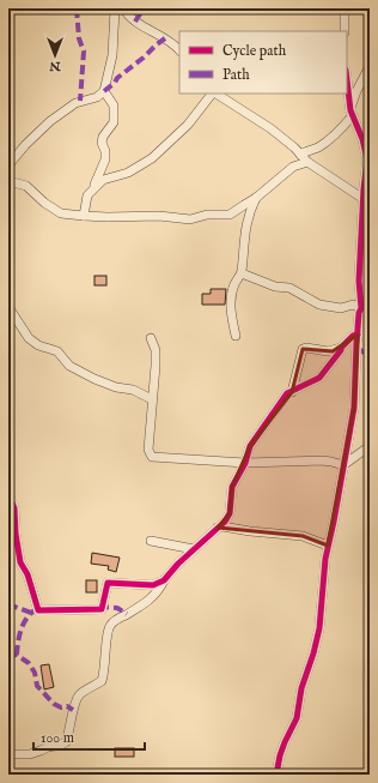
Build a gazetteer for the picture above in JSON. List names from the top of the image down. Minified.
{"legend":["Cycle path","Path"],"scale_bar":"100 m","north":"bottom"}
